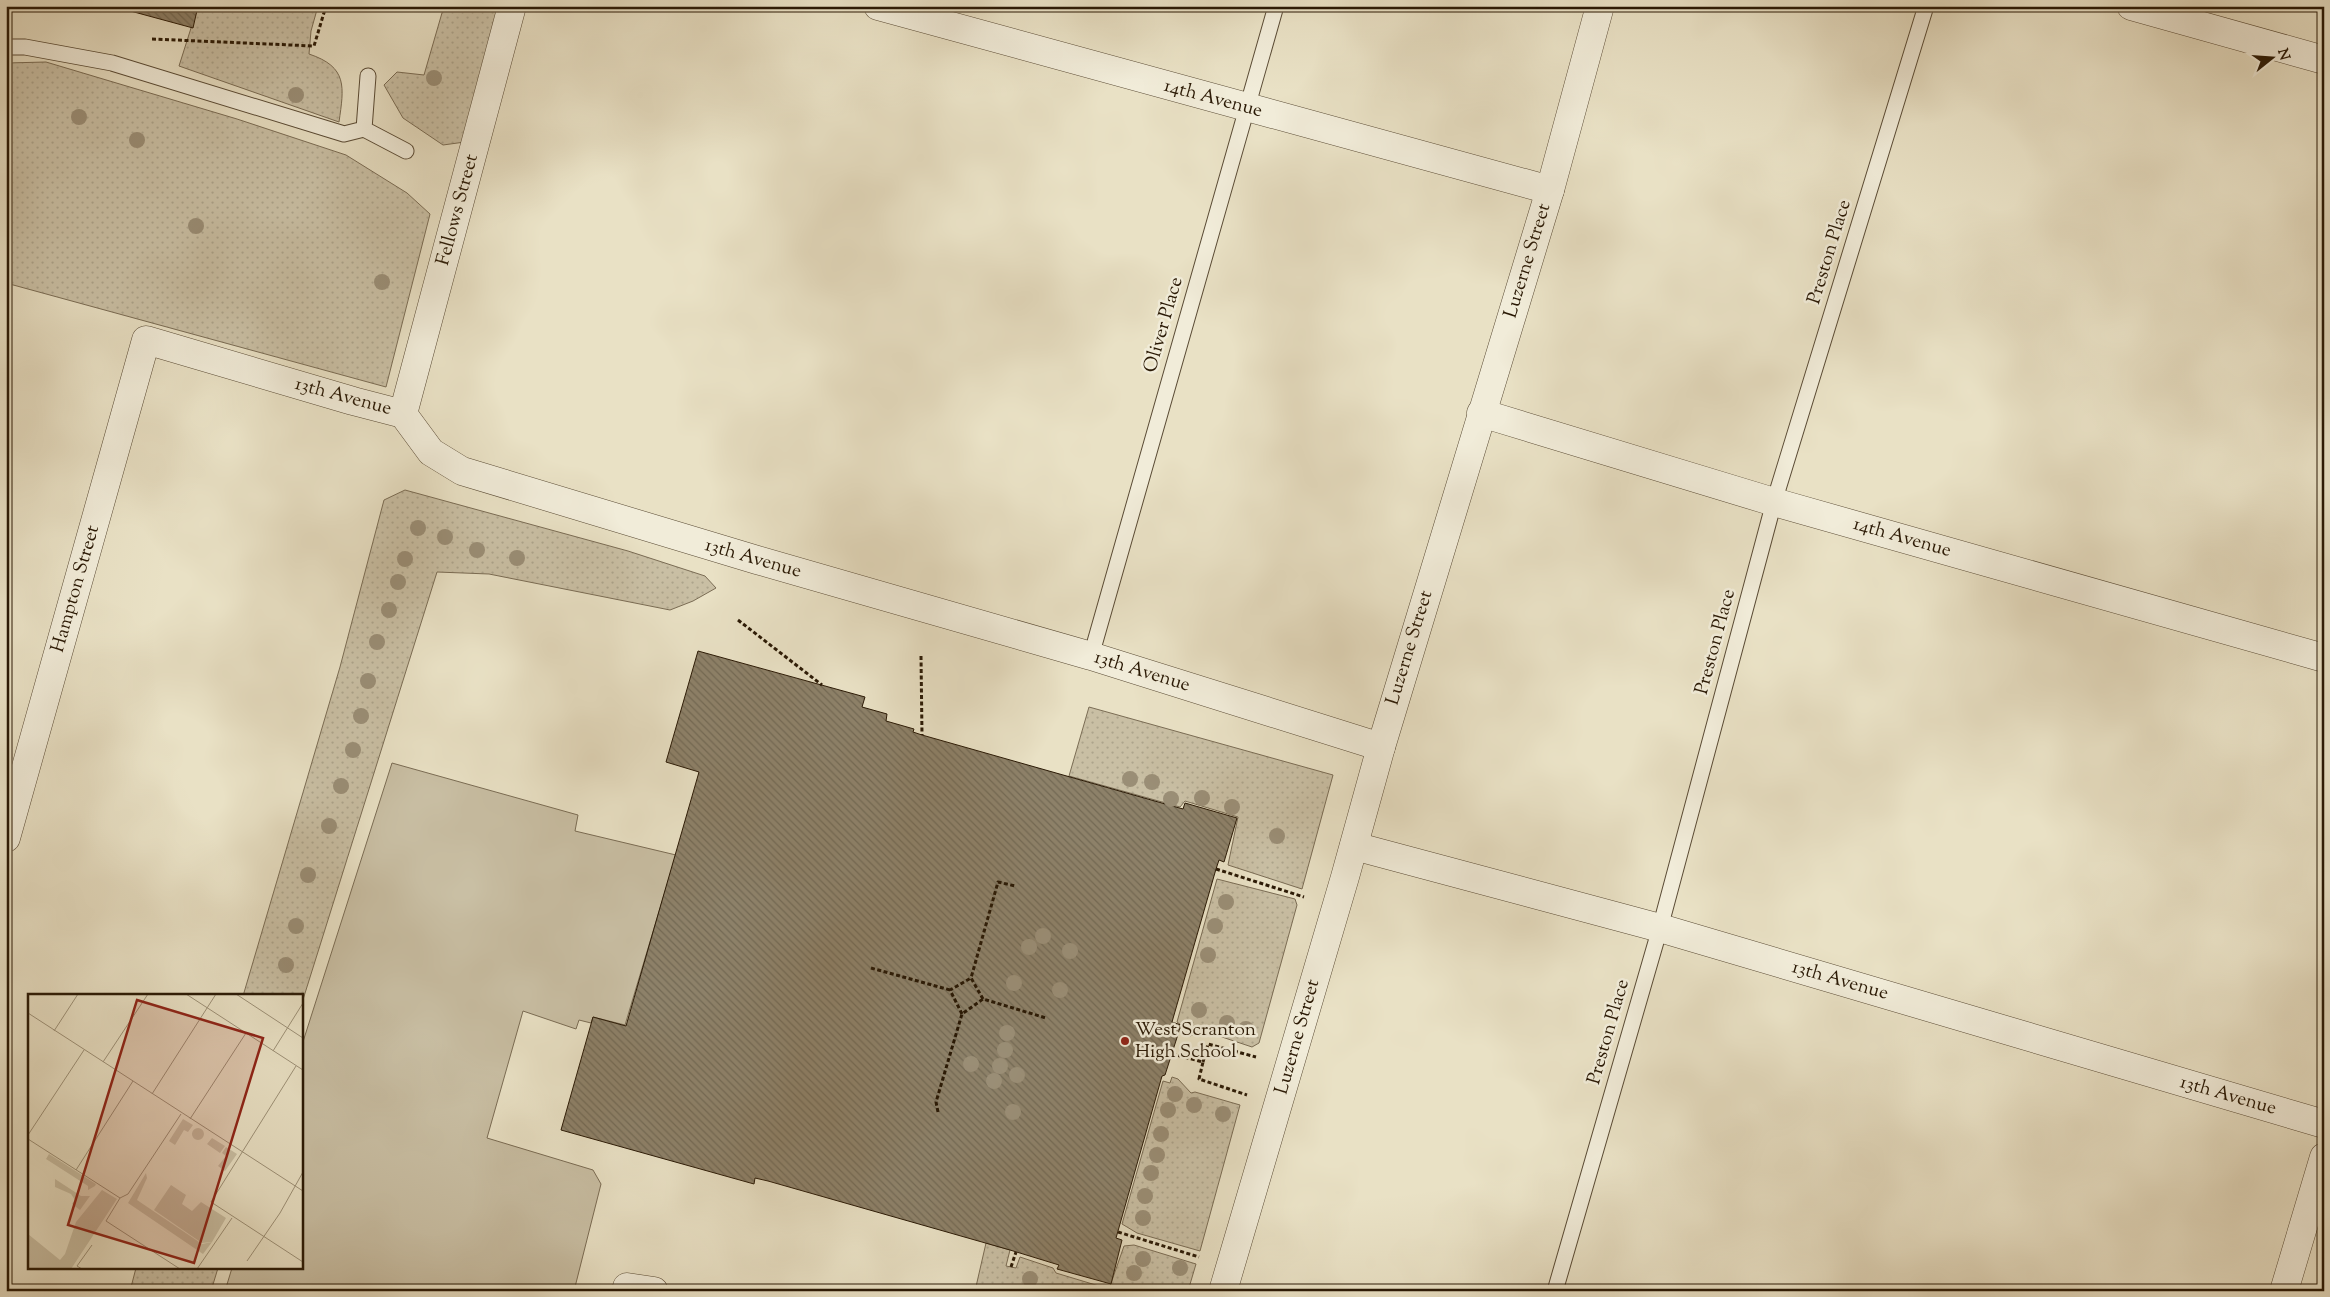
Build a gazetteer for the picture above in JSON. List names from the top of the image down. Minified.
{"streets":{"street":["14th Avenue","Fellows Street","Luzerne Street","13th Avenue","Hampton Street"],"lane":["Preston Place","Oliver Place"]},"crossings":[["14th Avenue","Preston Place"],["14th Avenue","Luzerne Street"],["14th Avenue","Oliver Place"],["Fellows Street","13th Avenue"],["Preston Place","13th Avenue"],["Luzerne Street","13th Avenue"],["Oliver Place","13th Avenue"],["13th Avenue","Hampton Street"]],"places":["West Scranton High School"],"north":"right"}
